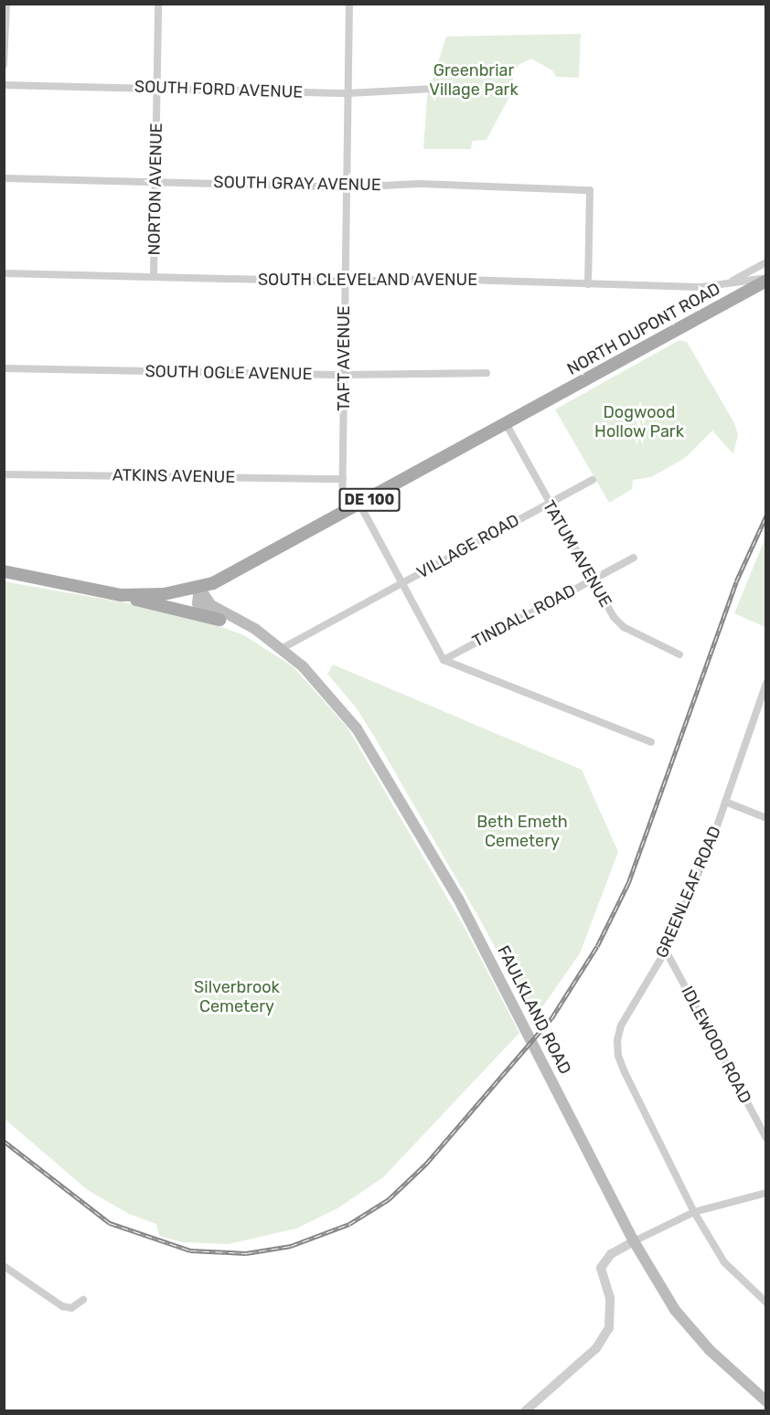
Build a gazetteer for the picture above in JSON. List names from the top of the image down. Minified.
{"streets":{"main road":["NORTH DUPONT ROAD","DE 100","FAULKLAND ROAD"],"street":["SOUTH FORD AVENUE","SOUTH GRAY AVENUE","NORTON AVENUE","SOUTH CLEVELAND AVENUE","TAFT AVENUE","SOUTH OGLE AVENUE","ATKINS AVENUE","VILLAGE ROAD","TATUM AVENUE","TINDALL ROAD","GREENLEAF ROAD","IDLEWOOD ROAD"]},"crossings":[["SOUTH FORD AVENUE","NORTON AVENUE"],["SOUTH FORD AVENUE","TAFT AVENUE"],["SOUTH GRAY AVENUE","NORTON AVENUE"],["SOUTH GRAY AVENUE","SOUTH CLEVELAND AVENUE"],["SOUTH GRAY AVENUE","TAFT AVENUE"],["NORTON AVENUE","SOUTH CLEVELAND AVENUE"],["SOUTH CLEVELAND AVENUE","NORTH DUPONT ROAD"],["SOUTH CLEVELAND AVENUE","TAFT AVENUE"],["NORTH DUPONT ROAD","DE 100"],["NORTH DUPONT ROAD","TATUM AVENUE"],["TAFT AVENUE","SOUTH OGLE AVENUE"],["TAFT AVENUE","ATKINS AVENUE"],["TAFT AVENUE","DE 100"],["DE 100","TATUM AVENUE"],["DE 100","FAULKLAND ROAD"],["VILLAGE ROAD","TATUM AVENUE"],["VILLAGE ROAD","FAULKLAND ROAD"],["TATUM AVENUE","TINDALL ROAD"],["GREENLEAF ROAD","IDLEWOOD ROAD"]],"parks":["Greenbriar Village Park","Dogwood Hollow Park","Beth Emeth Cemetery","Silverbrook Cemetery"]}
